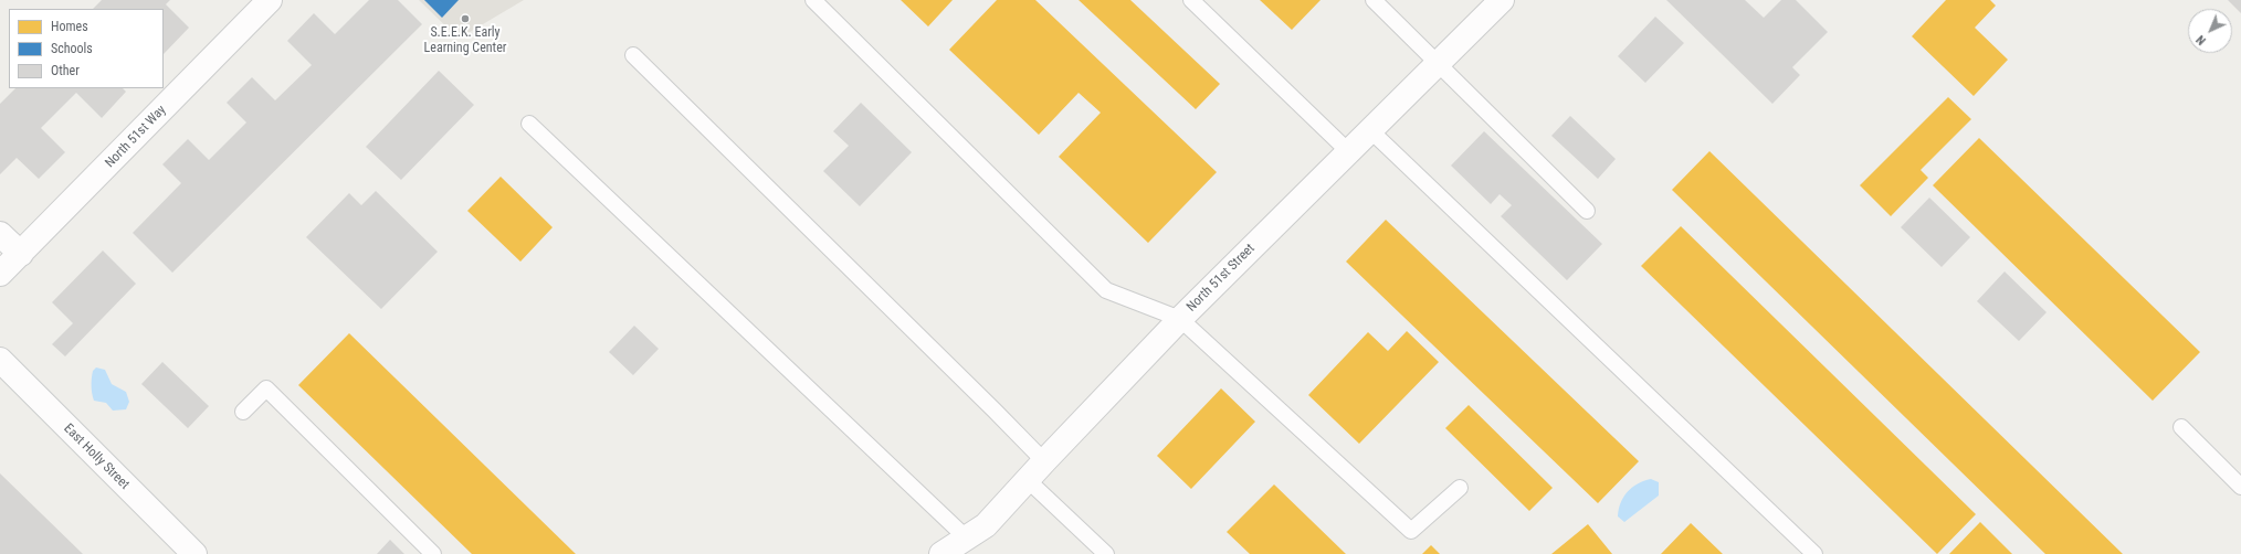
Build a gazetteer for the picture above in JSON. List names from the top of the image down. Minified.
{"streets":{"street":["North 51st Way","North 51st Street","East Holly Street"]},"places":["S.E.E.K. Early Learning Center"],"legend":["Homes","Schools","Other"],"north":"bottom left"}
